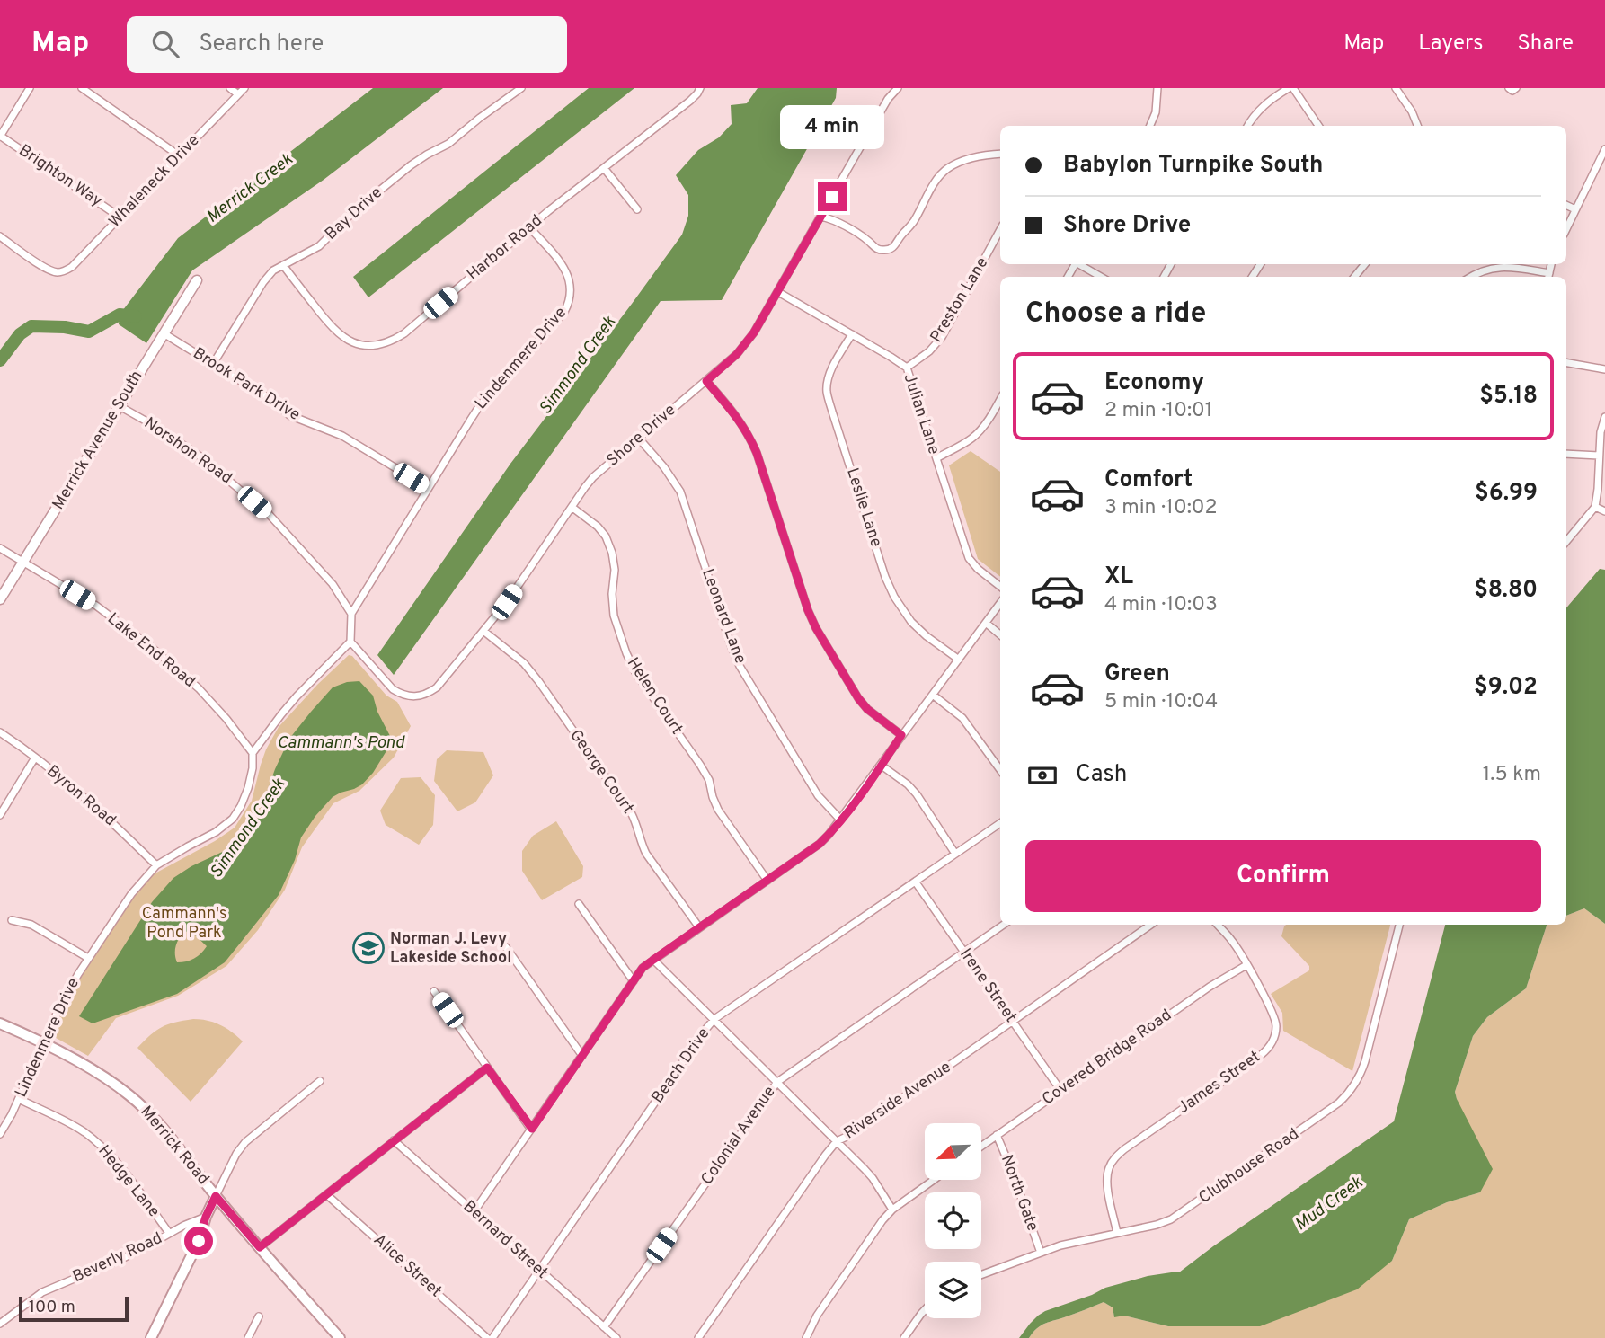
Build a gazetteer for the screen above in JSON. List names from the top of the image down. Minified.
{"streets":{"main road":["Merrick Road"],"street":["Brighton Way","Whaleneck Drive","Bay Drive","Harbor Road","Preston Lane","Lindenmere Drive","Brook Park Drive","Julian Lane","Shore Drive","Merrick Avenue South","Norshon Road","Leslie Lane","Leonard Lane","Lake End Road","Helen Court","George Court","Byron Road","Irene Street","Covered Bridge Road","Beach Drive","James Street","Riverside Avenue","Colonial Avenue","Clubhouse Road","Hedge Lane","North Gate","Bernard Street","Beverly Road","Alice Street"]},"crossings":[["Brighton Way","Whaleneck Drive"],["Bay Drive","Harbor Road"],["Bay Drive","Brook Park Drive"],["Harbor Road","Lindenmere Drive"],["Preston Lane","Julian Lane"],["Lindenmere Drive","Brook Park Drive"],["Lindenmere Drive","Shore Drive"],["Lindenmere Drive","Norshon Road"],["Lindenmere Drive","Lake End Road"],["Lindenmere Drive","Byron Road"],["Lindenmere Drive","Merrick Road"],["Lindenmere Drive","Hedge Lane"],["Brook Park Drive","Merrick Avenue South"],["Julian Lane","Shore Drive"],["Julian Lane","Leslie Lane"],["Shore Drive","Leonard Lane"],["Shore Drive","Helen Court"],["Shore Drive","George Court"],["Merrick Avenue South","Norshon Road"],["Merrick Avenue South","Lake End Road"],["Irene Street","Covered Bridge Road"],["Irene Street","Beach Drive"],["Irene Street","Riverside Avenue"],["Irene Street","Colonial Avenue"],["Covered Bridge Road","James Street"],["Covered Bridge Road","North Gate"],["Beach Drive","Bernard Street"],["Beach Drive","Alice Street"],["James Street","Clubhouse Road"],["Colonial Avenue","Bernard Street"],["Clubhouse Road","North Gate"],["Hedge Lane","Beverly Road"]],"water":["Merrick Creek","Simmond Creek","Cammann's Pond","Mud Creek"],"parks":["Cammann's Pond Park"],"places":{"school or university":["Norman J. Levy Lakeside School"]},"scale_bar":"100 m","north":"bottom left","page":{"header":"Map","search":"Search here","nav":["Map","Layers","Share"],"bubble":"4 min","banner":["Babylon Turnpike South","Shore Drive"],"heading":"Choose a ride","list":[{"name":"Economy","note":"2 min · 10:01","value":"$5.18"},{"name":"Comfort","note":"3 min · 10:02","value":"$6.99"},{"name":"XL","note":"4 min · 10:03","value":"$8.80"},{"name":"Green","note":"5 min · 10:04","value":"$9.02"}],"pay":["Cash","1.5 km"],"buttons":"Confirm","scale":"100 m"}}
